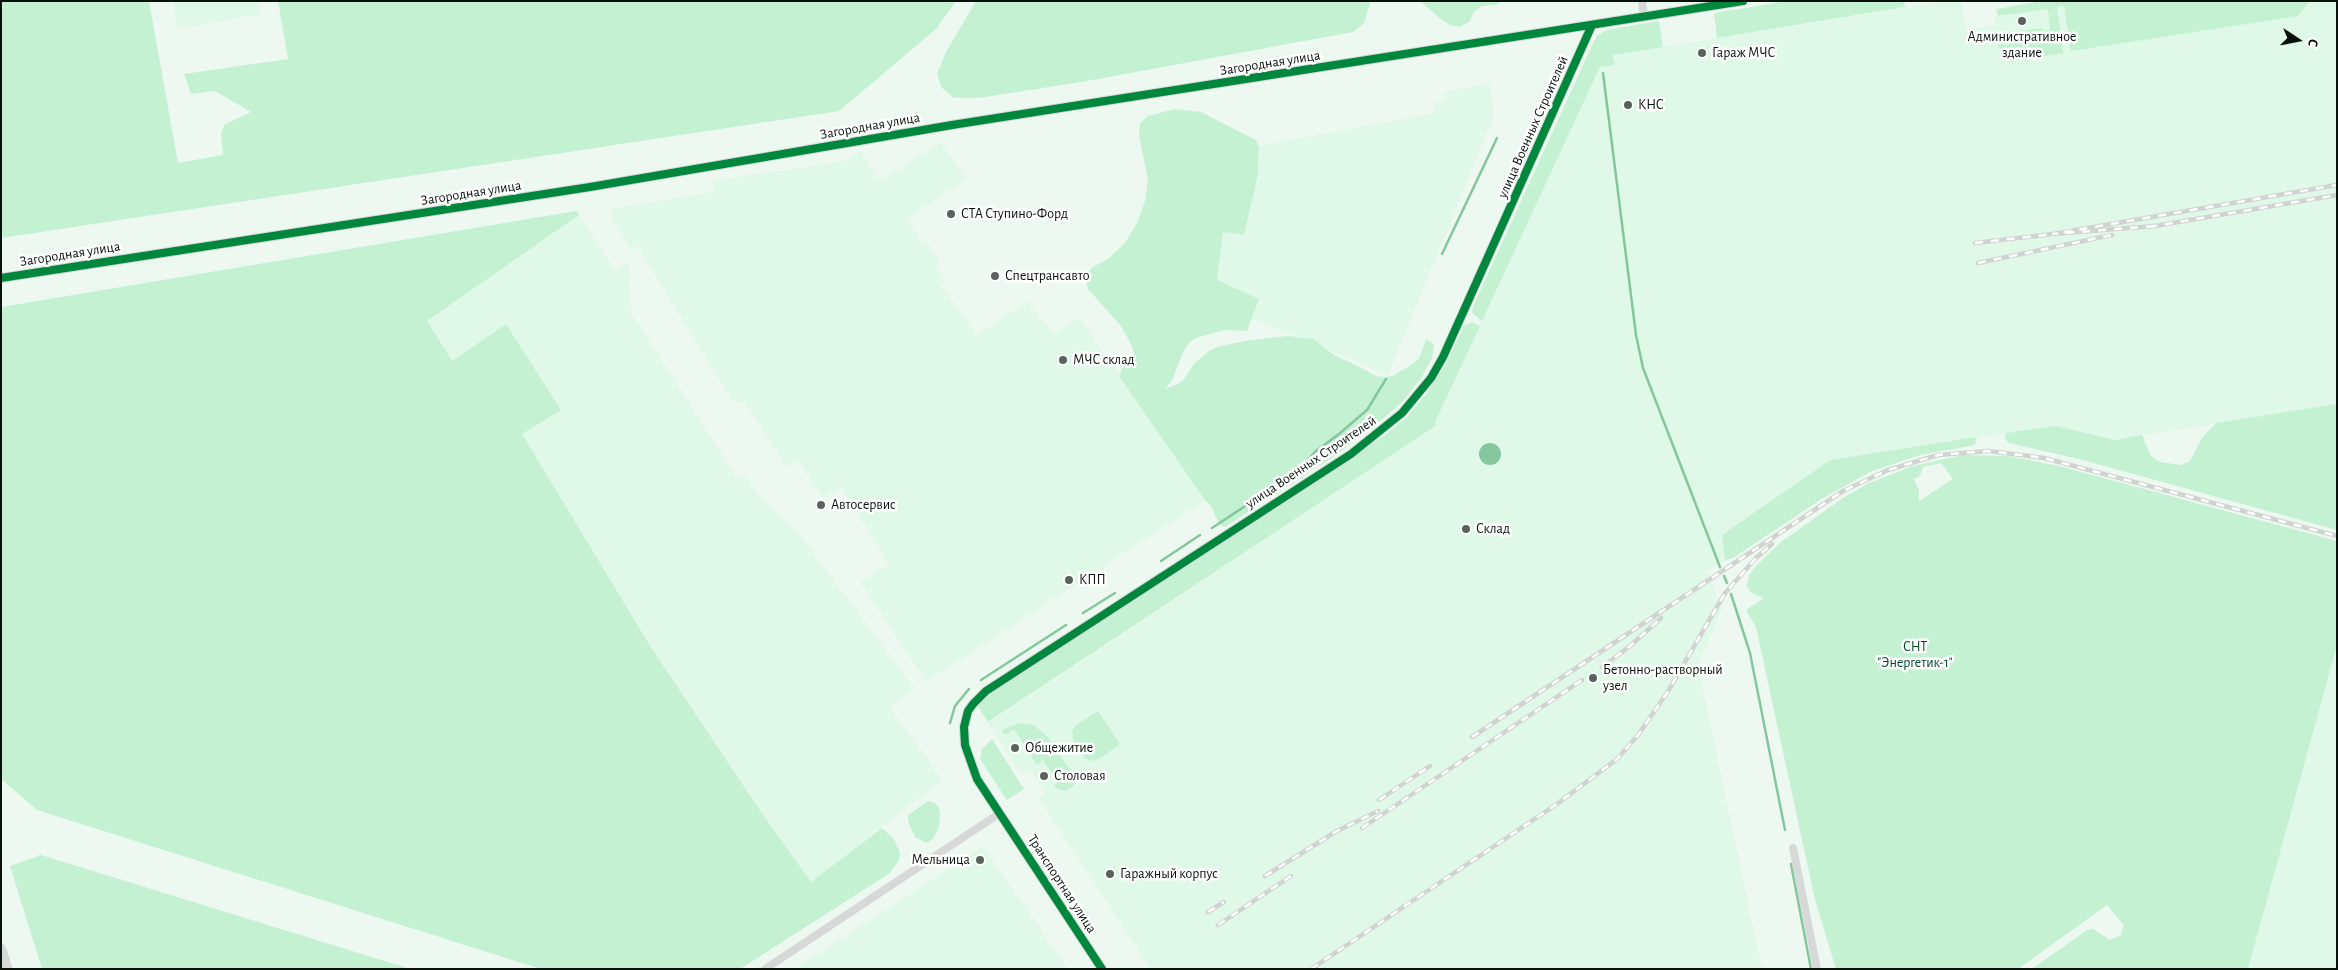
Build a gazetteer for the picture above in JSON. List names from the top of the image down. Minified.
{"streets":{"street":["Загородная улица","улица Военных Строителей","Транспортная улица"]},"crossings":[["Загородная улица","улица Военных Строителей"],["улица Военных Строителей","Транспортная улица"]],"parks":["СНТ \"Энергетик-1\""],"places":["Административное здание","Гараж МЧС","КНС","СТА Ступино-Форд","Спецтрансавто","МЧС склад","Автосервис","Склад","КПП","Бетонно-растворный узел","Общежитие","Столовая","Мельница","Гаражный корпус"],"north":"right"}
